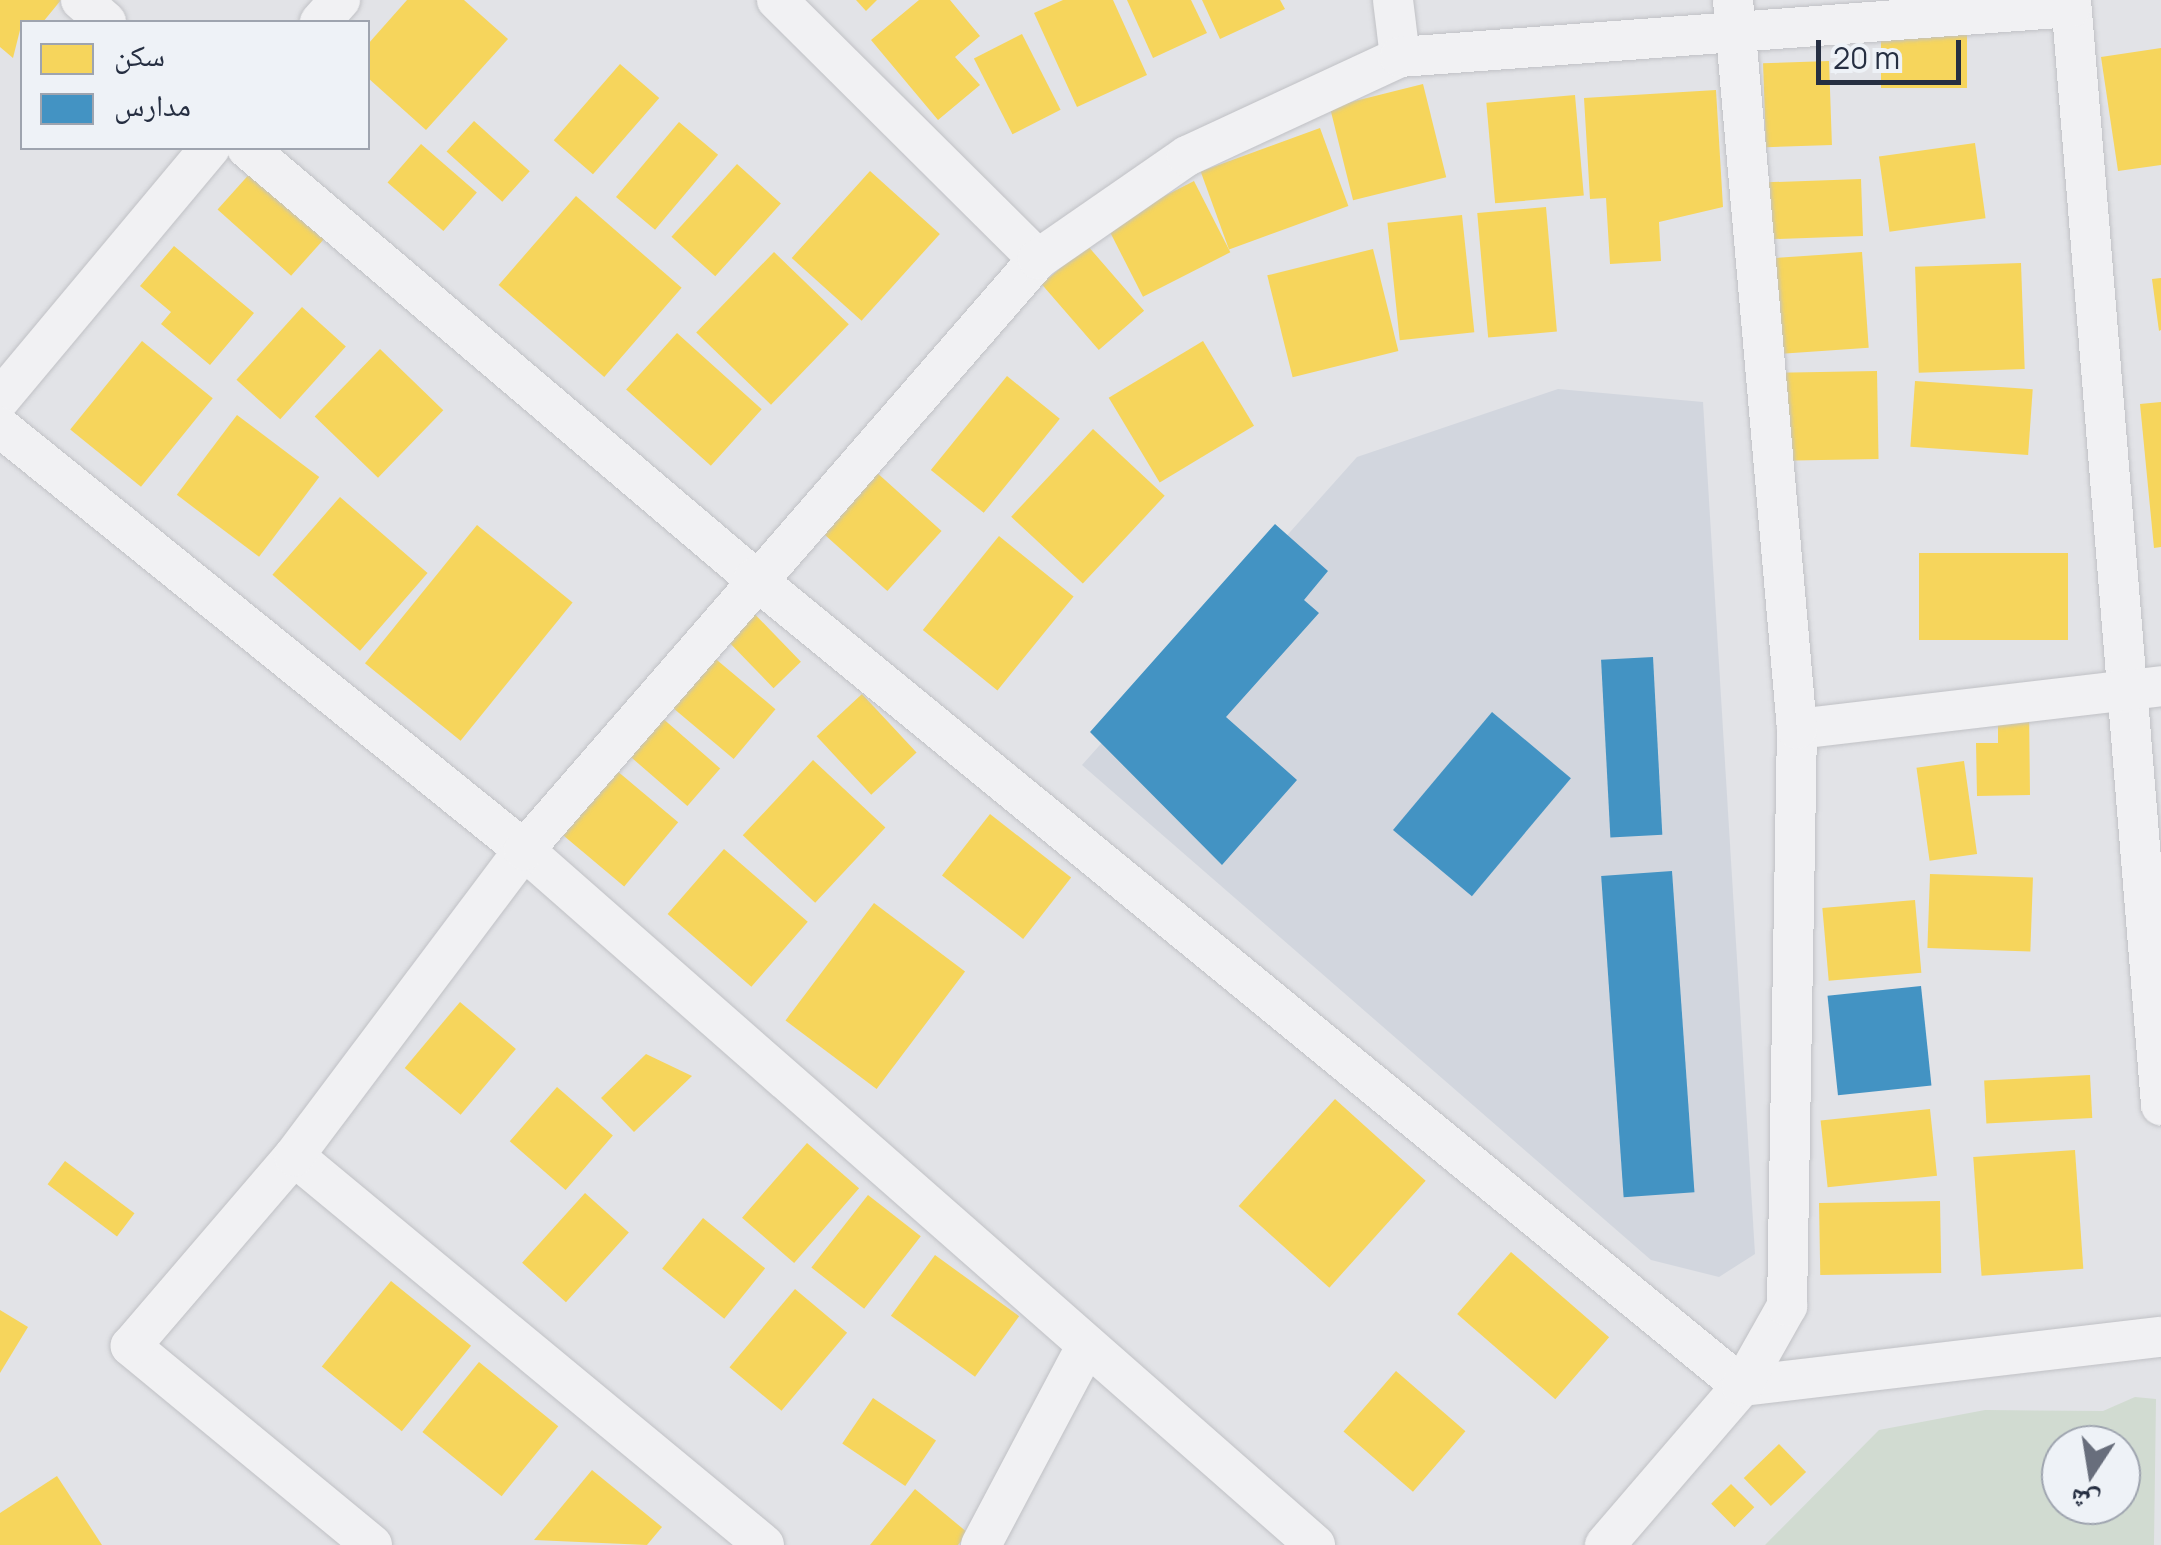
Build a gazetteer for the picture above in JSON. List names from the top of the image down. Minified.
{"legend":["سكن","مدارس"],"scale_bar":"20 m","north":"bottom"}
